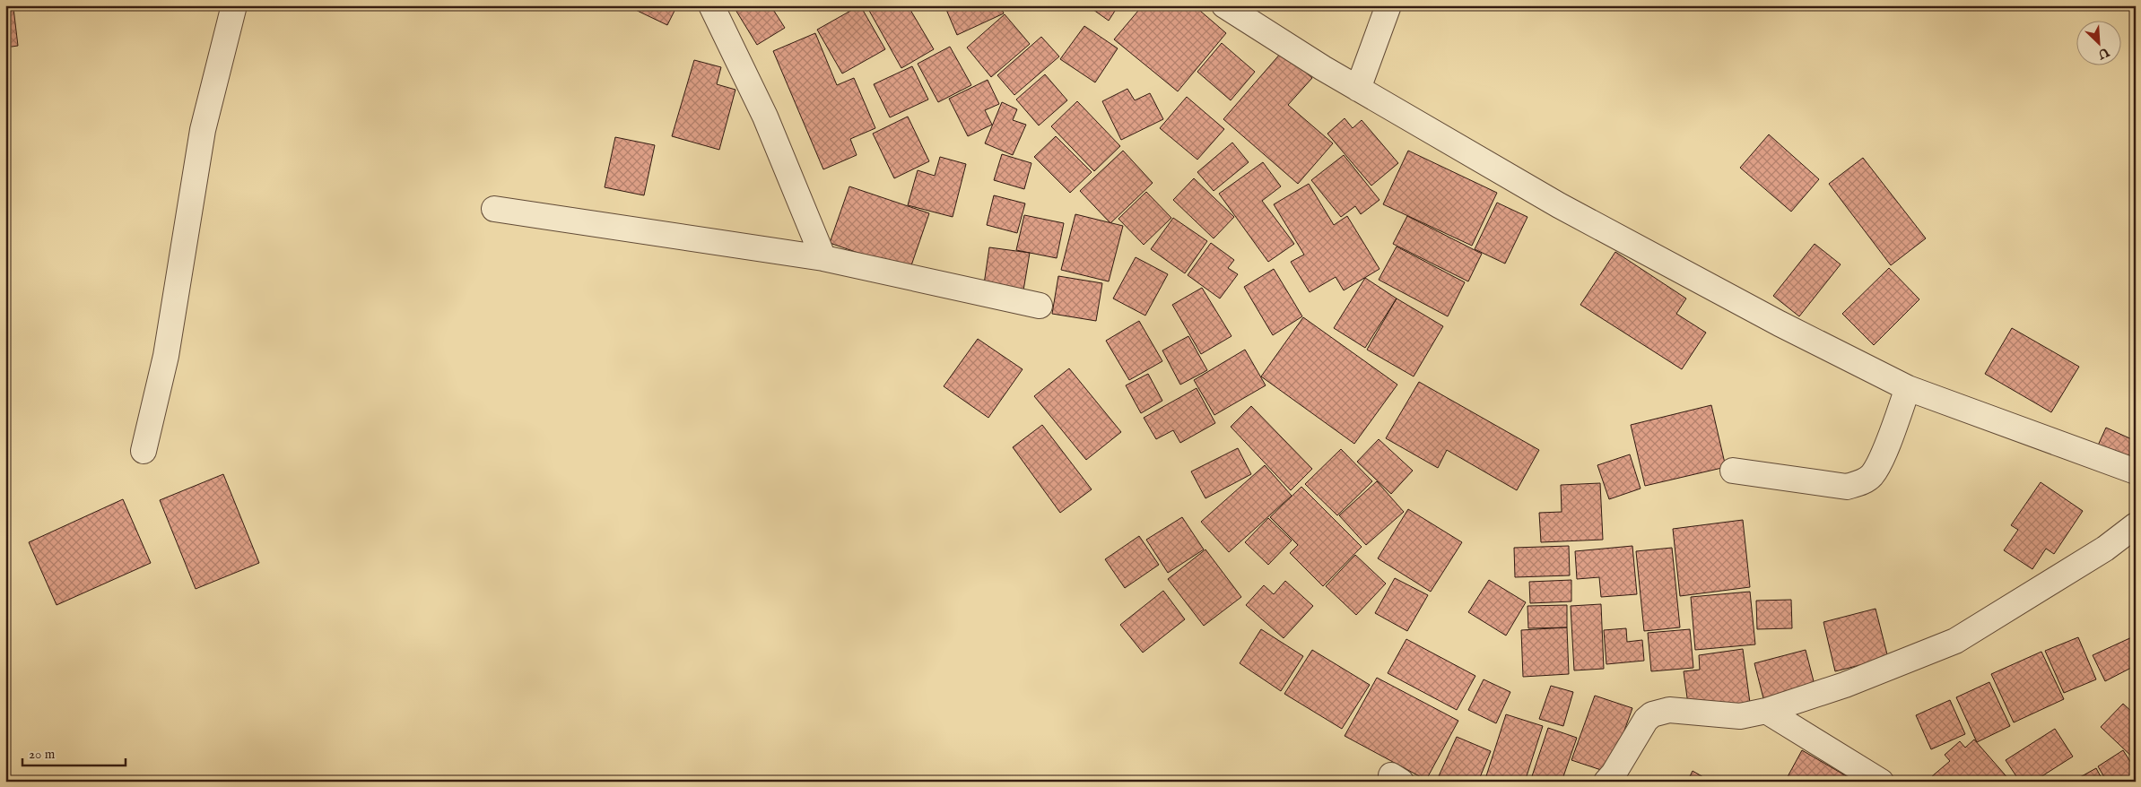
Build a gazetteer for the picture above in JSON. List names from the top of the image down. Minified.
{"scale_bar":"20 m","north":"bottom right"}
